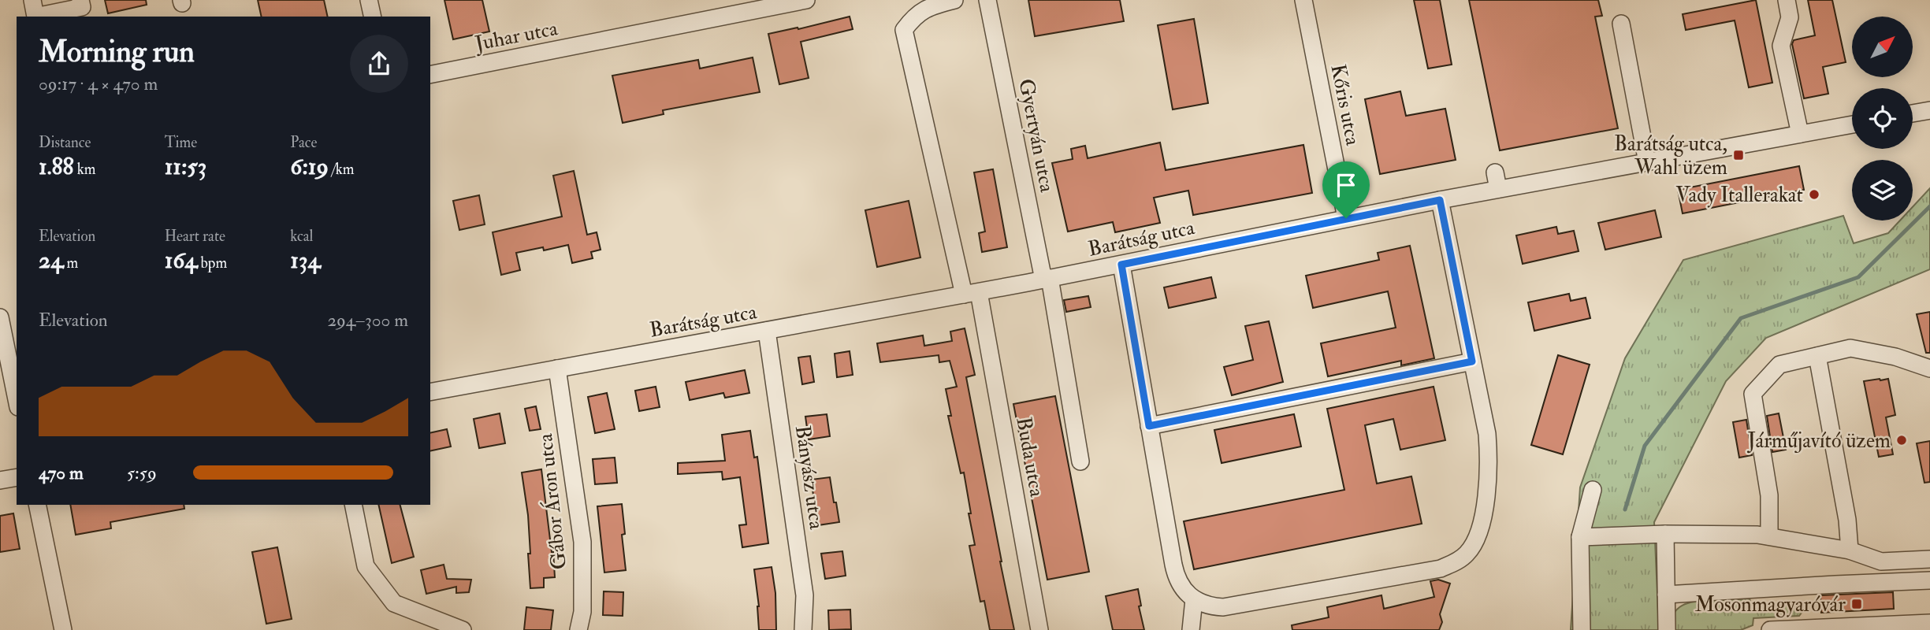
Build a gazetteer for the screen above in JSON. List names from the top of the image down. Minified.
{"streets":{"street":["Juhar utca","Kőris utca","Gyertyán utca","Barátság utca","Buda utca","Bányász utca","Gábor Áron utca"]},"crossings":[["Kőris utca","Barátság utca"],["Gyertyán utca","Barátság utca"],["Barátság utca","Buda utca"],["Barátság utca","Bányász utca"],["Barátság utca","Gábor Áron utca"]],"places":{"transit":["Barátság utca, Wahl üzem","Mosonmagyaróvár"],"other":["Vady Itallerakat","Járműjavító üzem"]},"north":"top right","page":{"heading":["Morning run","09:17 · 4 × 470 m"],"stats":[["Distance","1.88 km"],["Time","11:53"],["Pace","6:19 /km"],["Elevation","24 m"],["Heart rate","164 bpm"],["kcal","134"]],"chart":["Elevation","294–300 m"],"list":[{"name":"470 m","note":"5:59"}]}}
